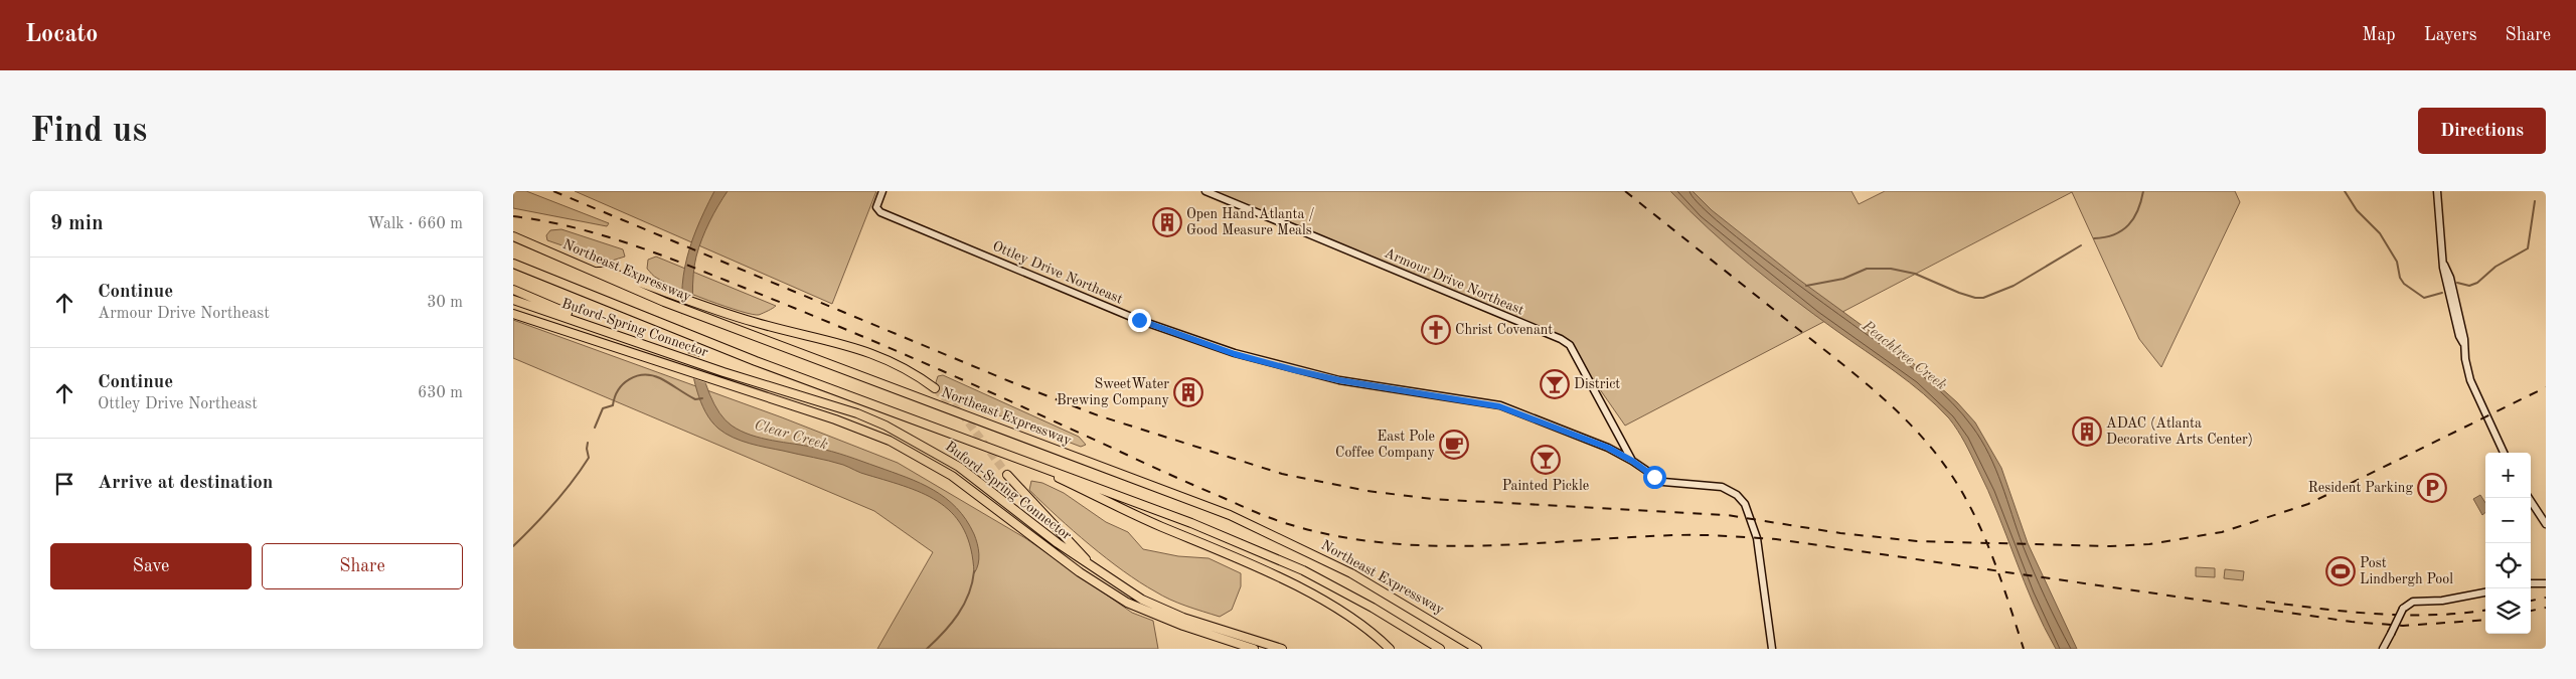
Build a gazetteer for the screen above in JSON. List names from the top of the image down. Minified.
{"streets":{"highway":["Northeast Expressway","Buford-Spring Connector"],"street":["Ottley Drive Northeast","Armour Drive Northeast"]},"crossings":[["Ottley Drive Northeast","Armour Drive Northeast"]],"water":["Peachtree Creek","Clear Creek"],"places":{"building":["Open Hand Atlanta / Good Measure Meals","SweetWater Brewing Company","ADAC (Atlanta Decorative Arts Center)"],"church":["Christ Covenant"],"bar":["District","Painted Pickle"],"cafe":["East Pole Coffee Company"],"parking":["Resident Parking"],"sports":["Post Lindbergh Pool"]},"page":{"header":"Locato","nav":["Map","Layers","Share"],"buttons":["Directions",["Save","Share"]],"title":"Find us","heading":["9 min","Walk · 660 m"],"list":[["Continue","Armour Drive Northeast","30 m"],["Continue","Ottley Drive Northeast","630 m"],"Arrive at destination"],"map_buttons":["+","−"]}}
